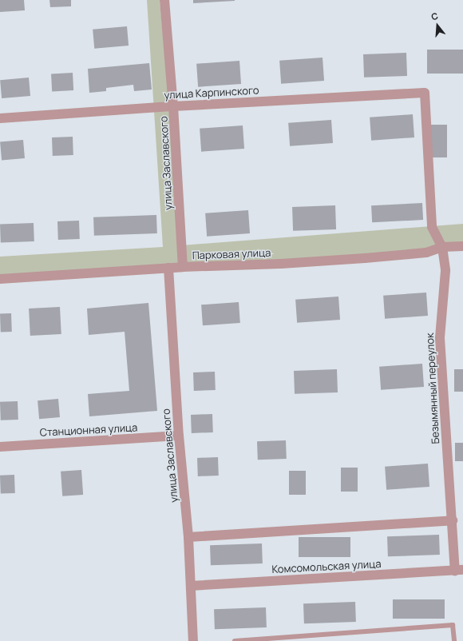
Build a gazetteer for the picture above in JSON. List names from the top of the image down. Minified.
{"streets":{"street":["улица Карпинского","улица Заславского","Парковая улица","Безымянный переулок","Станционная улица","Комсомольская улица"]},"crossings":[["улица Карпинского","улица Заславского"],["улица Карпинского","Безымянный переулок"],["улица Заславского","Парковая улица"],["улица Заславского","Станционная улица"],["улица Заславского","Комсомольская улица"],["Парковая улица","Безымянный переулок"],["Безымянный переулок","Комсомольская улица"]],"north":"top"}
